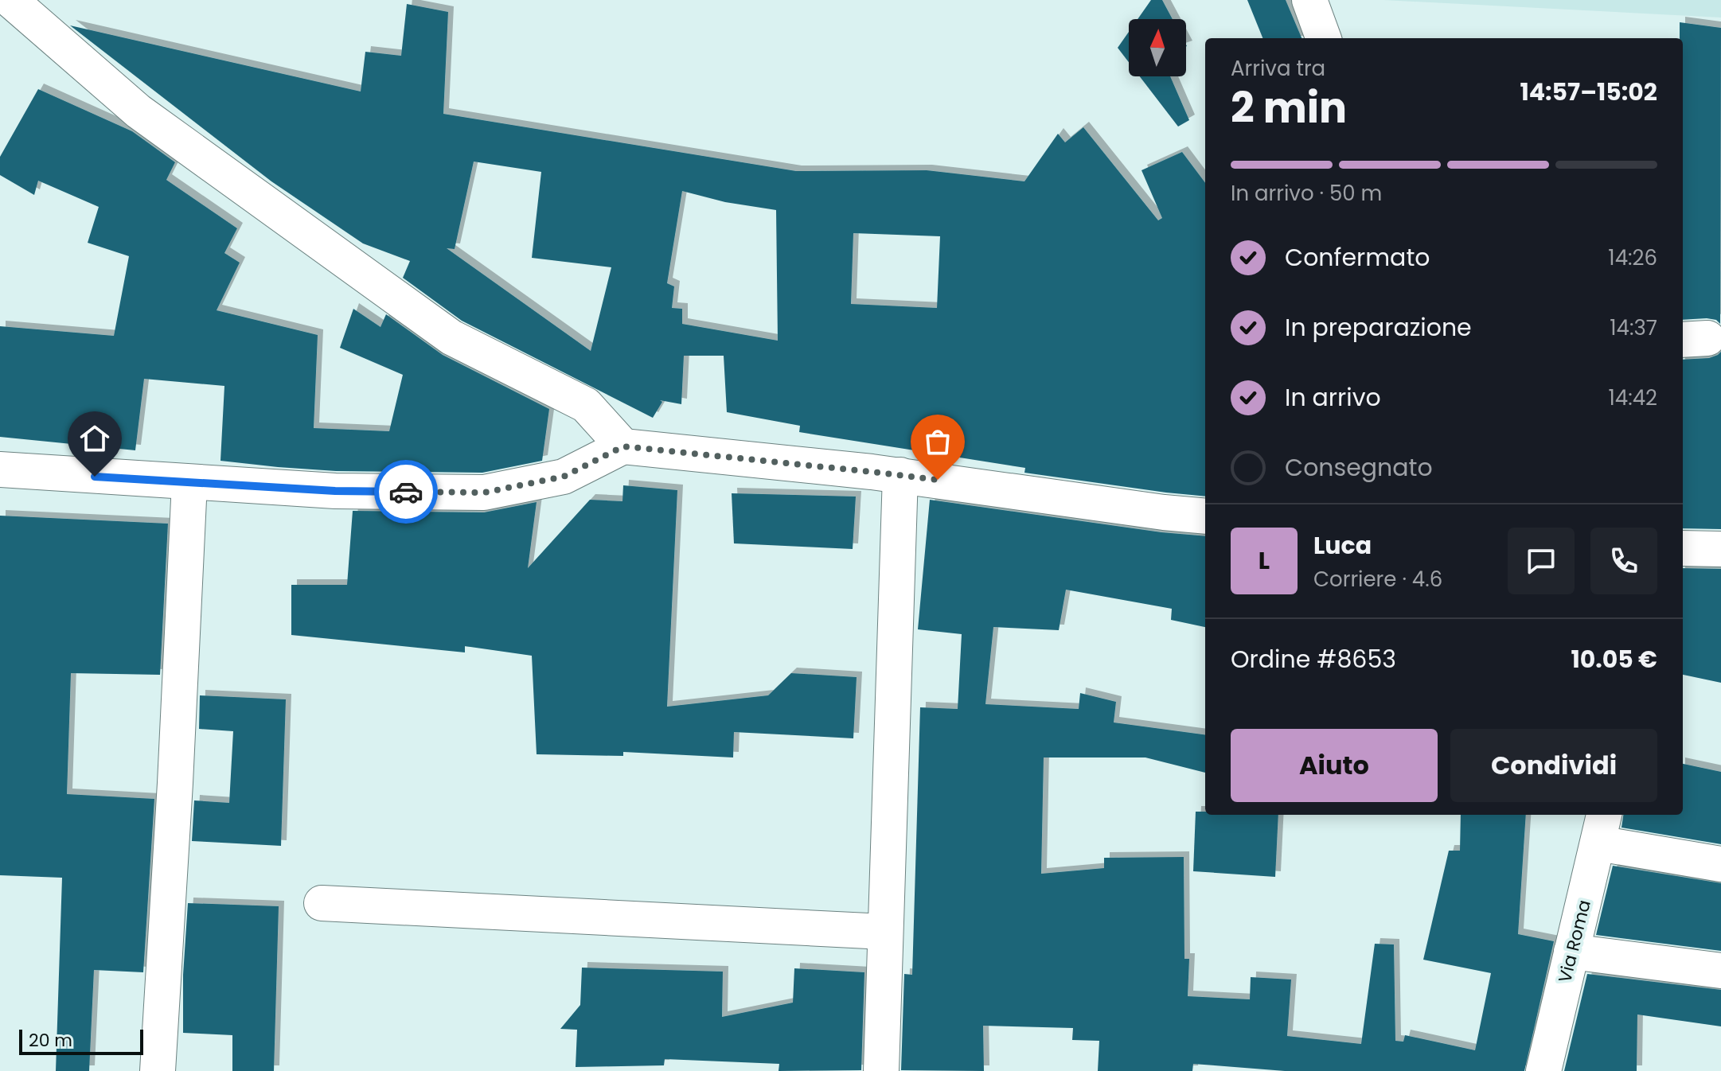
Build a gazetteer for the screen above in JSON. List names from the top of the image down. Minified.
{"streets":{"street":["Via Roma"]},"scale_bar":"20 m","north":"top","page":{"heading":["2 min","Arriva tra","14:57–15:02"],"panel":["Luca","Corriere · 4.6","Ordine #8653","10.05 €"],"bar":"In arrivo · 50 m","list":[["Confermato","14:26"],["In preparazione","14:37"],["In arrivo","14:42"],"Consegnato"],"round":"L","buttons":["Aiuto","Condividi"],"scale":"20 m"}}
